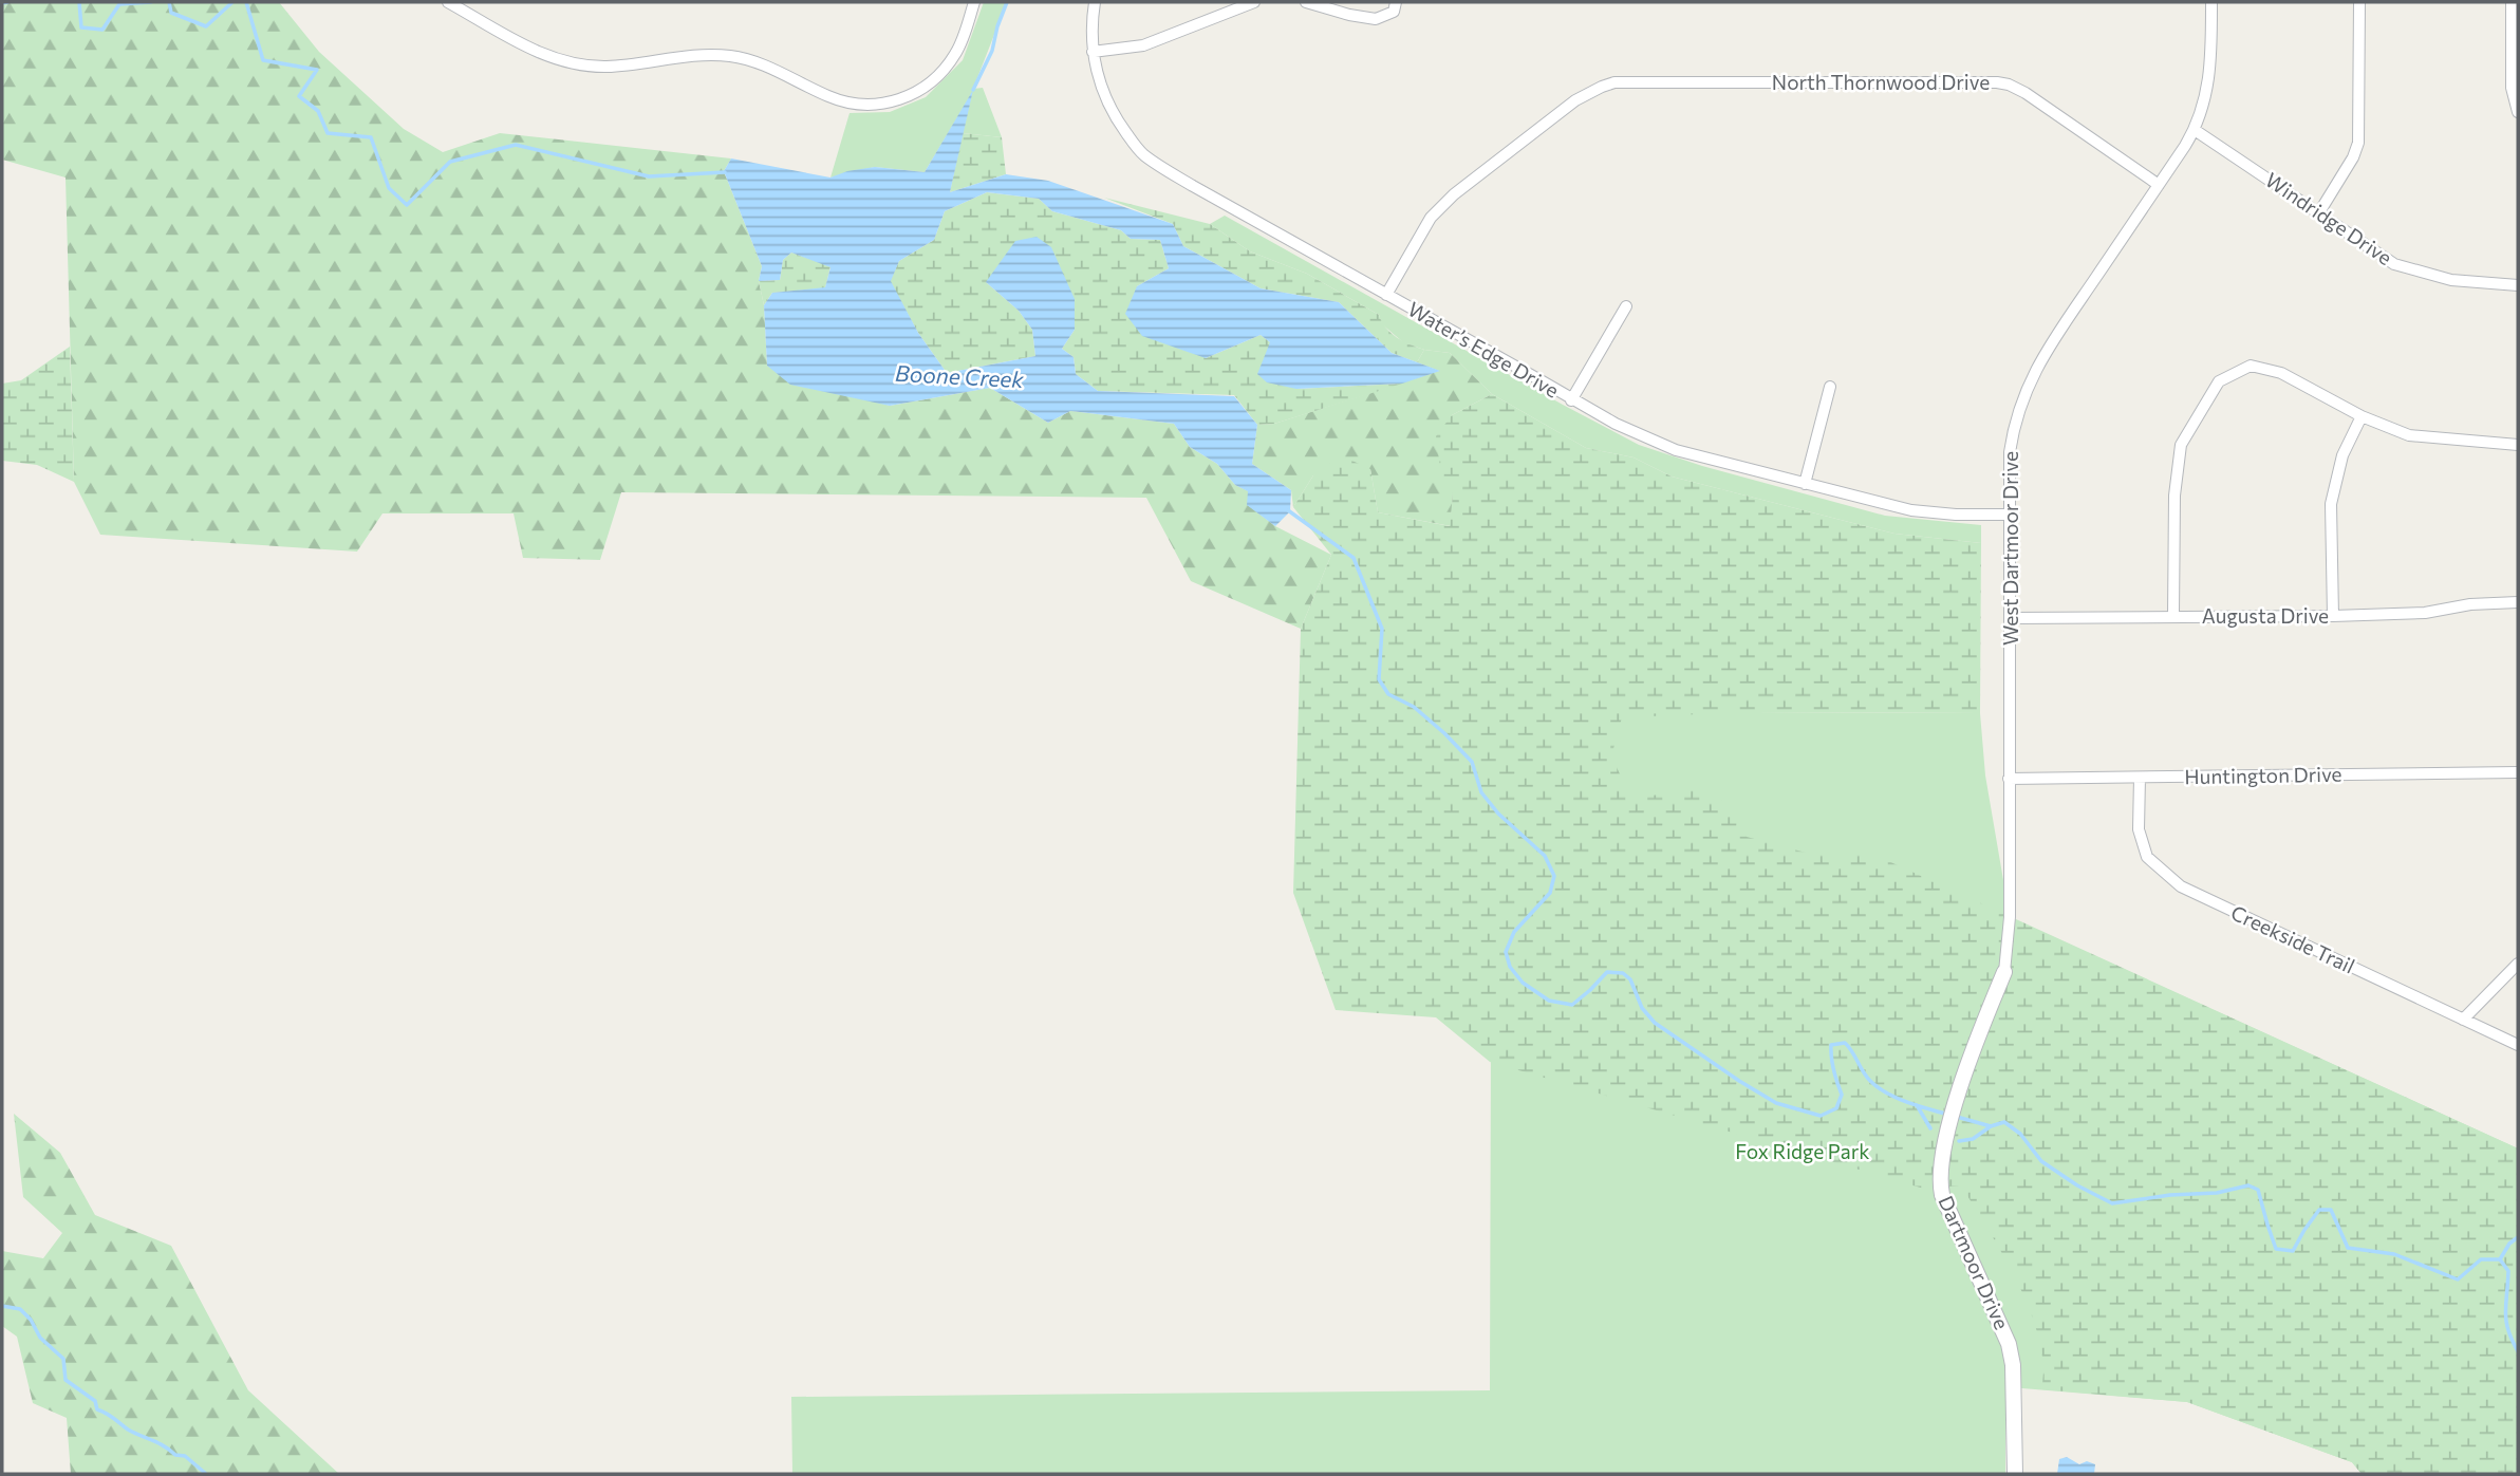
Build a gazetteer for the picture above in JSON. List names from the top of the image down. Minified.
{"streets":{"street":["North Thornwood Drive","Windridge Drive","Water’s Edge Drive","West Dartmoor Drive","Augusta Drive","Huntington Drive","Creekside Trail","Dartmoor Drive"]},"crossings":[["North Thornwood Drive","Water’s Edge Drive"],["North Thornwood Drive","West Dartmoor Drive"],["Windridge Drive","West Dartmoor Drive"],["Water’s Edge Drive","West Dartmoor Drive"],["West Dartmoor Drive","Augusta Drive"],["West Dartmoor Drive","Huntington Drive"],["West Dartmoor Drive","Dartmoor Drive"],["Huntington Drive","Creekside Trail"]],"water":["Boone Creek"],"parks":["Fox Ridge Park"]}
